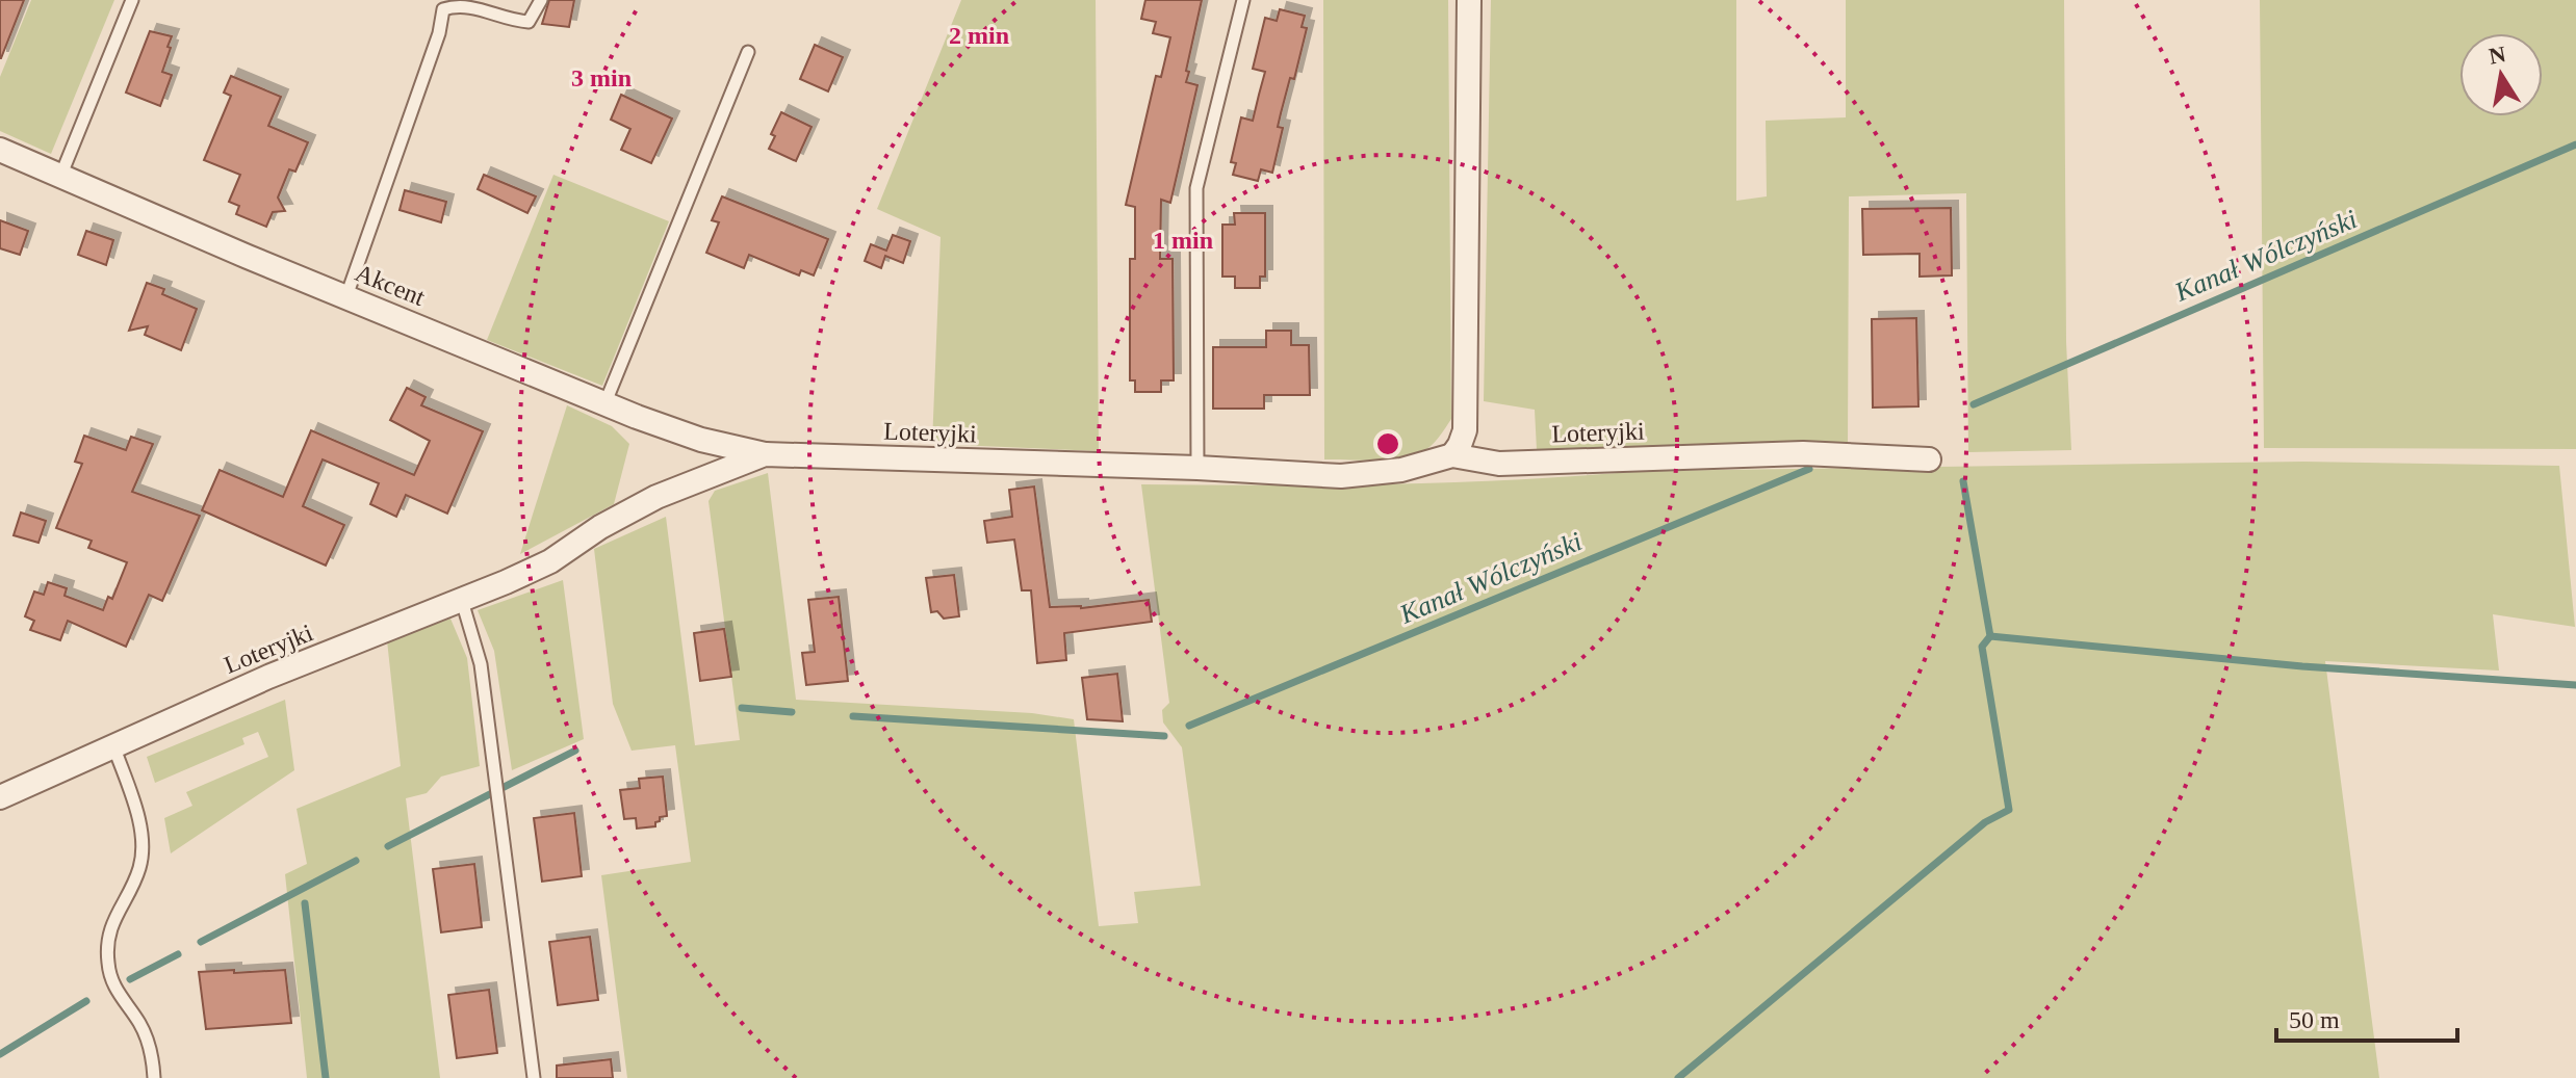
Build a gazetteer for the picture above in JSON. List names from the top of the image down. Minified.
{"streets":{"street":["Akcent","Loteryjki"]},"crossings":[["Akcent","Loteryjki"]],"water":["Kanał Wólczyński"],"scale_bar":"50 m","north":"top","rings":["2 min","3 min","1 min"]}
